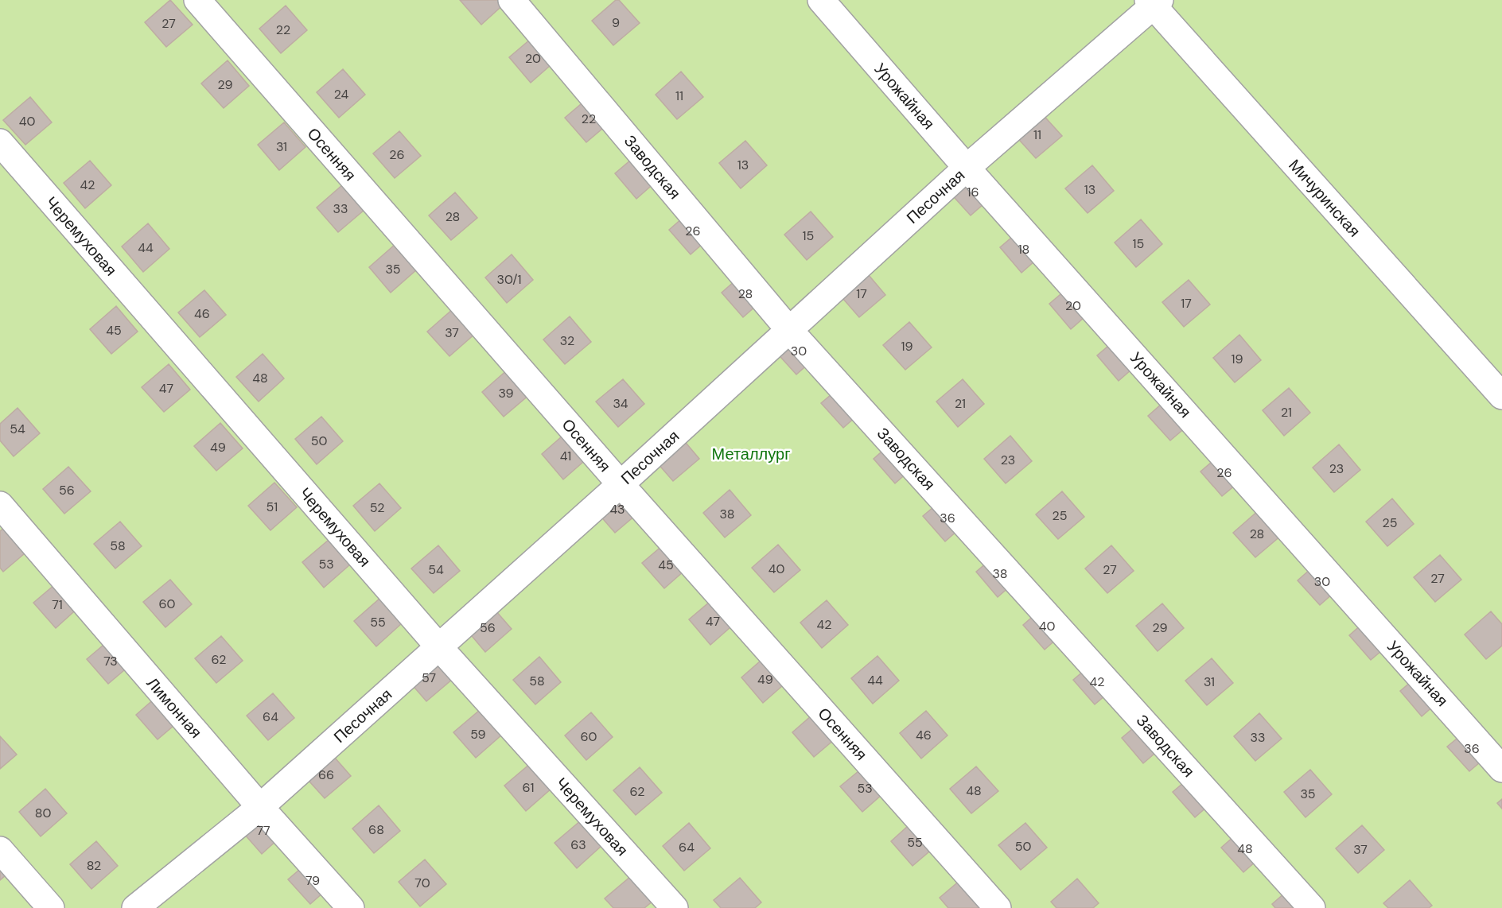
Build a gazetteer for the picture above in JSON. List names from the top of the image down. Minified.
{"streets":{"street":["Урожайная","Осенняя","Заводская","Песочная","Мичуринская","Черемуховая","Лимонная"]},"crossings":[["Урожайная","Песочная"],["Осенняя","Песочная"],["Заводская","Песочная"],["Песочная","Мичуринская"],["Песочная","Черемуховая"],["Песочная","Лимонная"]],"parks":["Металлург"],"house_numbers":["9","27","22","20","29","24","11","22","40","11","31","26","13","42","13","16","33","28","26","15","15","44","18","35","30/1","28","17","17","20","46","45","37","32","19","30","19","48","47","39","34","21","21","54","50","49","41","23","23","26","56","51","52","43","38","25","36","25","28","58","53","45","40","54","27","38","27","30","60","71","47","55","42","40","56","29","62","73","57","49","44","58","42","31","64","59","46","60","33","36","66","61","53","48","62","35","80","68","77","55","63","50","64","48","37","82","79","70"]}
